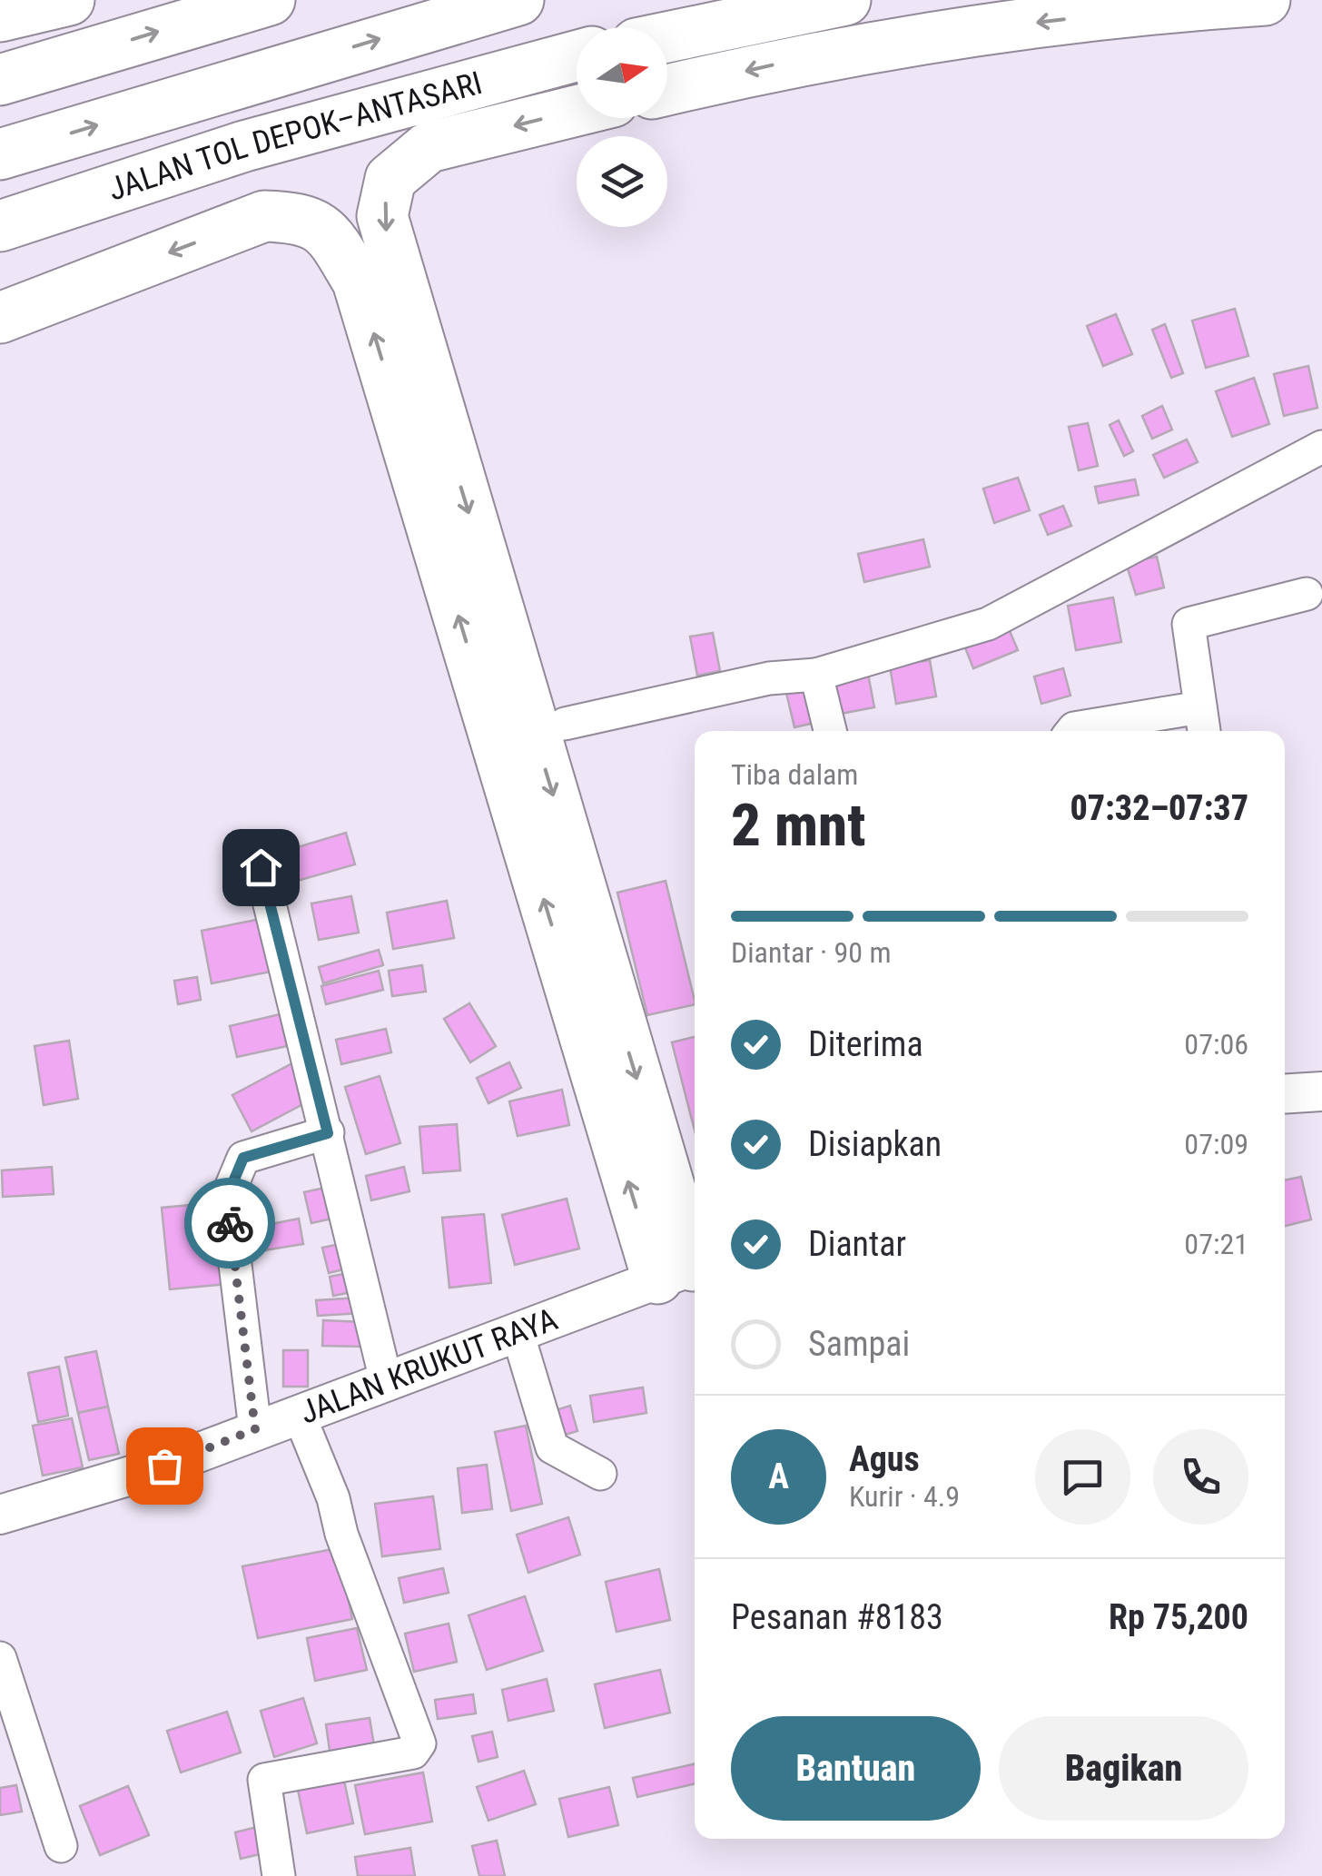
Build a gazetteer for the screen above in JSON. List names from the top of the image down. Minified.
{"streets":{"highway":["JALAN TOL DEPOK–ANTASARI"],"street":["JALAN KRUKUT RAYA"]},"north":"right","page":{"heading":["2 mnt","Tiba dalam","07:32–07:37"],"panel":["Agus","Kurir · 4.9","Pesanan #8183","Rp 75,200"],"bar":"Diantar · 90 m","list":[["Diterima","07:06"],["Disiapkan","07:09"],["Diantar","07:21"],"Sampai"],"round":"A","buttons":["Bantuan","Bagikan"]}}
